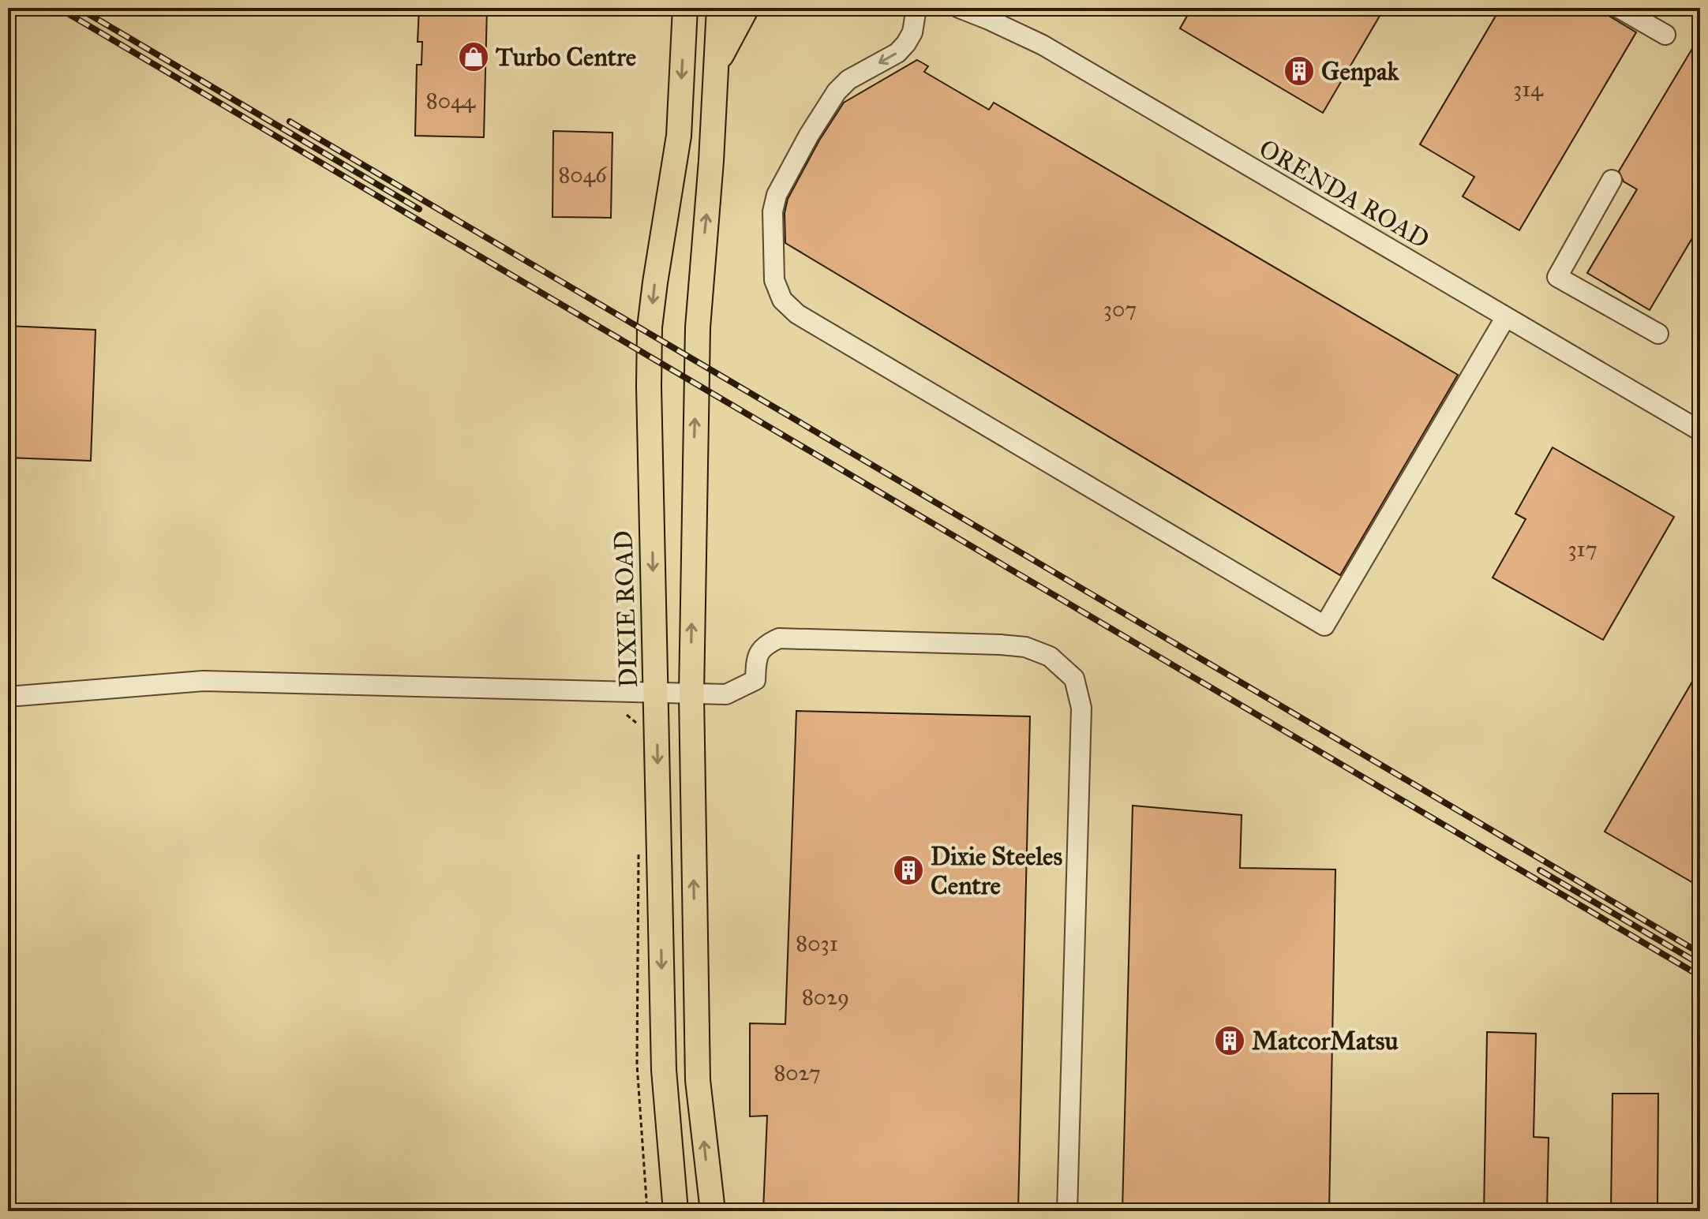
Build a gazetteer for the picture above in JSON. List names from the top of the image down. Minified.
{"streets":{"main road":["DIXIE ROAD"],"street":["ORENDA ROAD"]},"places":{"shop":["Turbo Centre"],"building":["Genpak","Dixie Steeles Centre","MatcorMatsu"]},"house_numbers":["314","8044","8046","307","317","8031","8029","8027"]}
